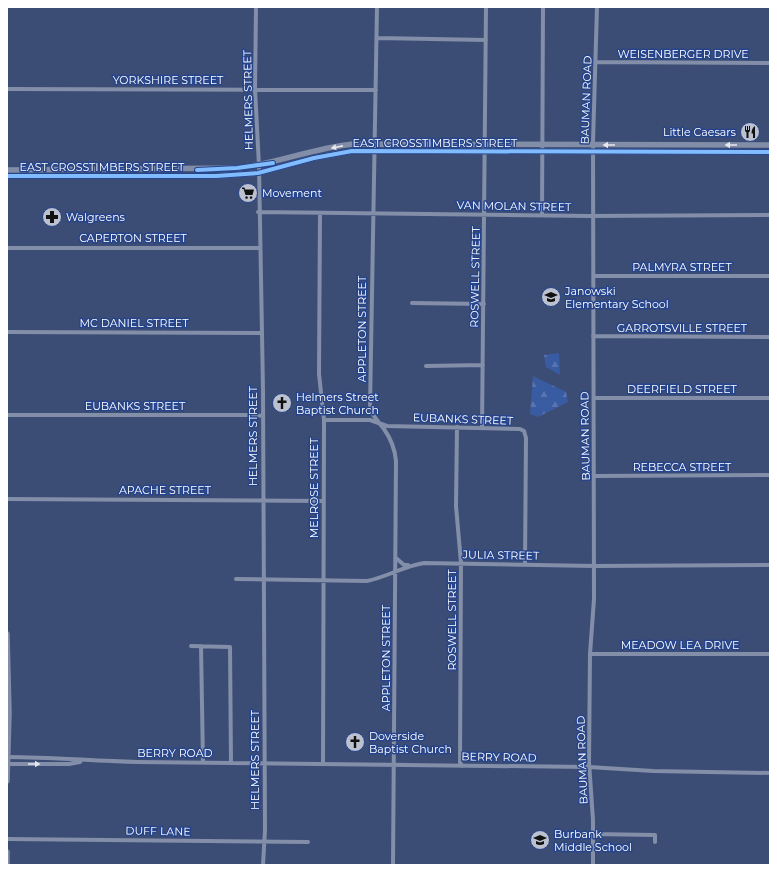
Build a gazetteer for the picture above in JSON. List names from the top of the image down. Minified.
{"streets":{"main road":["EAST CROSSTIMBERS STREET"],"street":["WEISENBERGER DRIVE","YORKSHIRE STREET","HELMERS STREET","BAUMAN ROAD","VAN MOLAN STREET","CAPERTON STREET","PALMYRA STREET","ROSWELL STREET","MC DANIEL STREET","GARROTSVILLE STREET","APPLETON STREET","DEERFIELD STREET","EUBANKS STREET","REBECCA STREET","MELROSE STREET","APACHE STREET","JULIA STREET","MEADOW LEA DRIVE","BERRY ROAD","DUFF LANE"]},"crossings":[["WEISENBERGER DRIVE","BAUMAN ROAD"],["YORKSHIRE STREET","HELMERS STREET"],["YORKSHIRE STREET","APPLETON STREET"],["HELMERS STREET","EAST CROSSTIMBERS STREET"],["HELMERS STREET","VAN MOLAN STREET"],["HELMERS STREET","CAPERTON STREET"],["HELMERS STREET","MC DANIEL STREET"],["HELMERS STREET","EUBANKS STREET"],["HELMERS STREET","APACHE STREET"],["HELMERS STREET","JULIA STREET"],["HELMERS STREET","BERRY ROAD"],["HELMERS STREET","DUFF LANE"],["BAUMAN ROAD","EAST CROSSTIMBERS STREET"],["BAUMAN ROAD","VAN MOLAN STREET"],["BAUMAN ROAD","PALMYRA STREET"],["BAUMAN ROAD","GARROTSVILLE STREET"],["BAUMAN ROAD","DEERFIELD STREET"],["BAUMAN ROAD","REBECCA STREET"],["BAUMAN ROAD","JULIA STREET"],["BAUMAN ROAD","MEADOW LEA DRIVE"],["BAUMAN ROAD","BERRY ROAD"],["EAST CROSSTIMBERS STREET","ROSWELL STREET"],["EAST CROSSTIMBERS STREET","APPLETON STREET"],["VAN MOLAN STREET","ROSWELL STREET"],["VAN MOLAN STREET","APPLETON STREET"],["VAN MOLAN STREET","MELROSE STREET"],["ROSWELL STREET","EUBANKS STREET"],["ROSWELL STREET","JULIA STREET"],["ROSWELL STREET","BERRY ROAD"],["APPLETON STREET","EUBANKS STREET"],["APPLETON STREET","JULIA STREET"],["APPLETON STREET","BERRY ROAD"],["EUBANKS STREET","JULIA STREET"],["MELROSE STREET","APACHE STREET"],["MELROSE STREET","JULIA STREET"],["MELROSE STREET","BERRY ROAD"]],"places":{"restaurant":["Little Caesars"],"supermarket":["Movement"],"pharmacy":["Walgreens"],"school or university":["Janowski Elementary School","Burbank Middle School"],"church":["Helmers Street Baptist Church","Doverside Baptist Church"]}}
